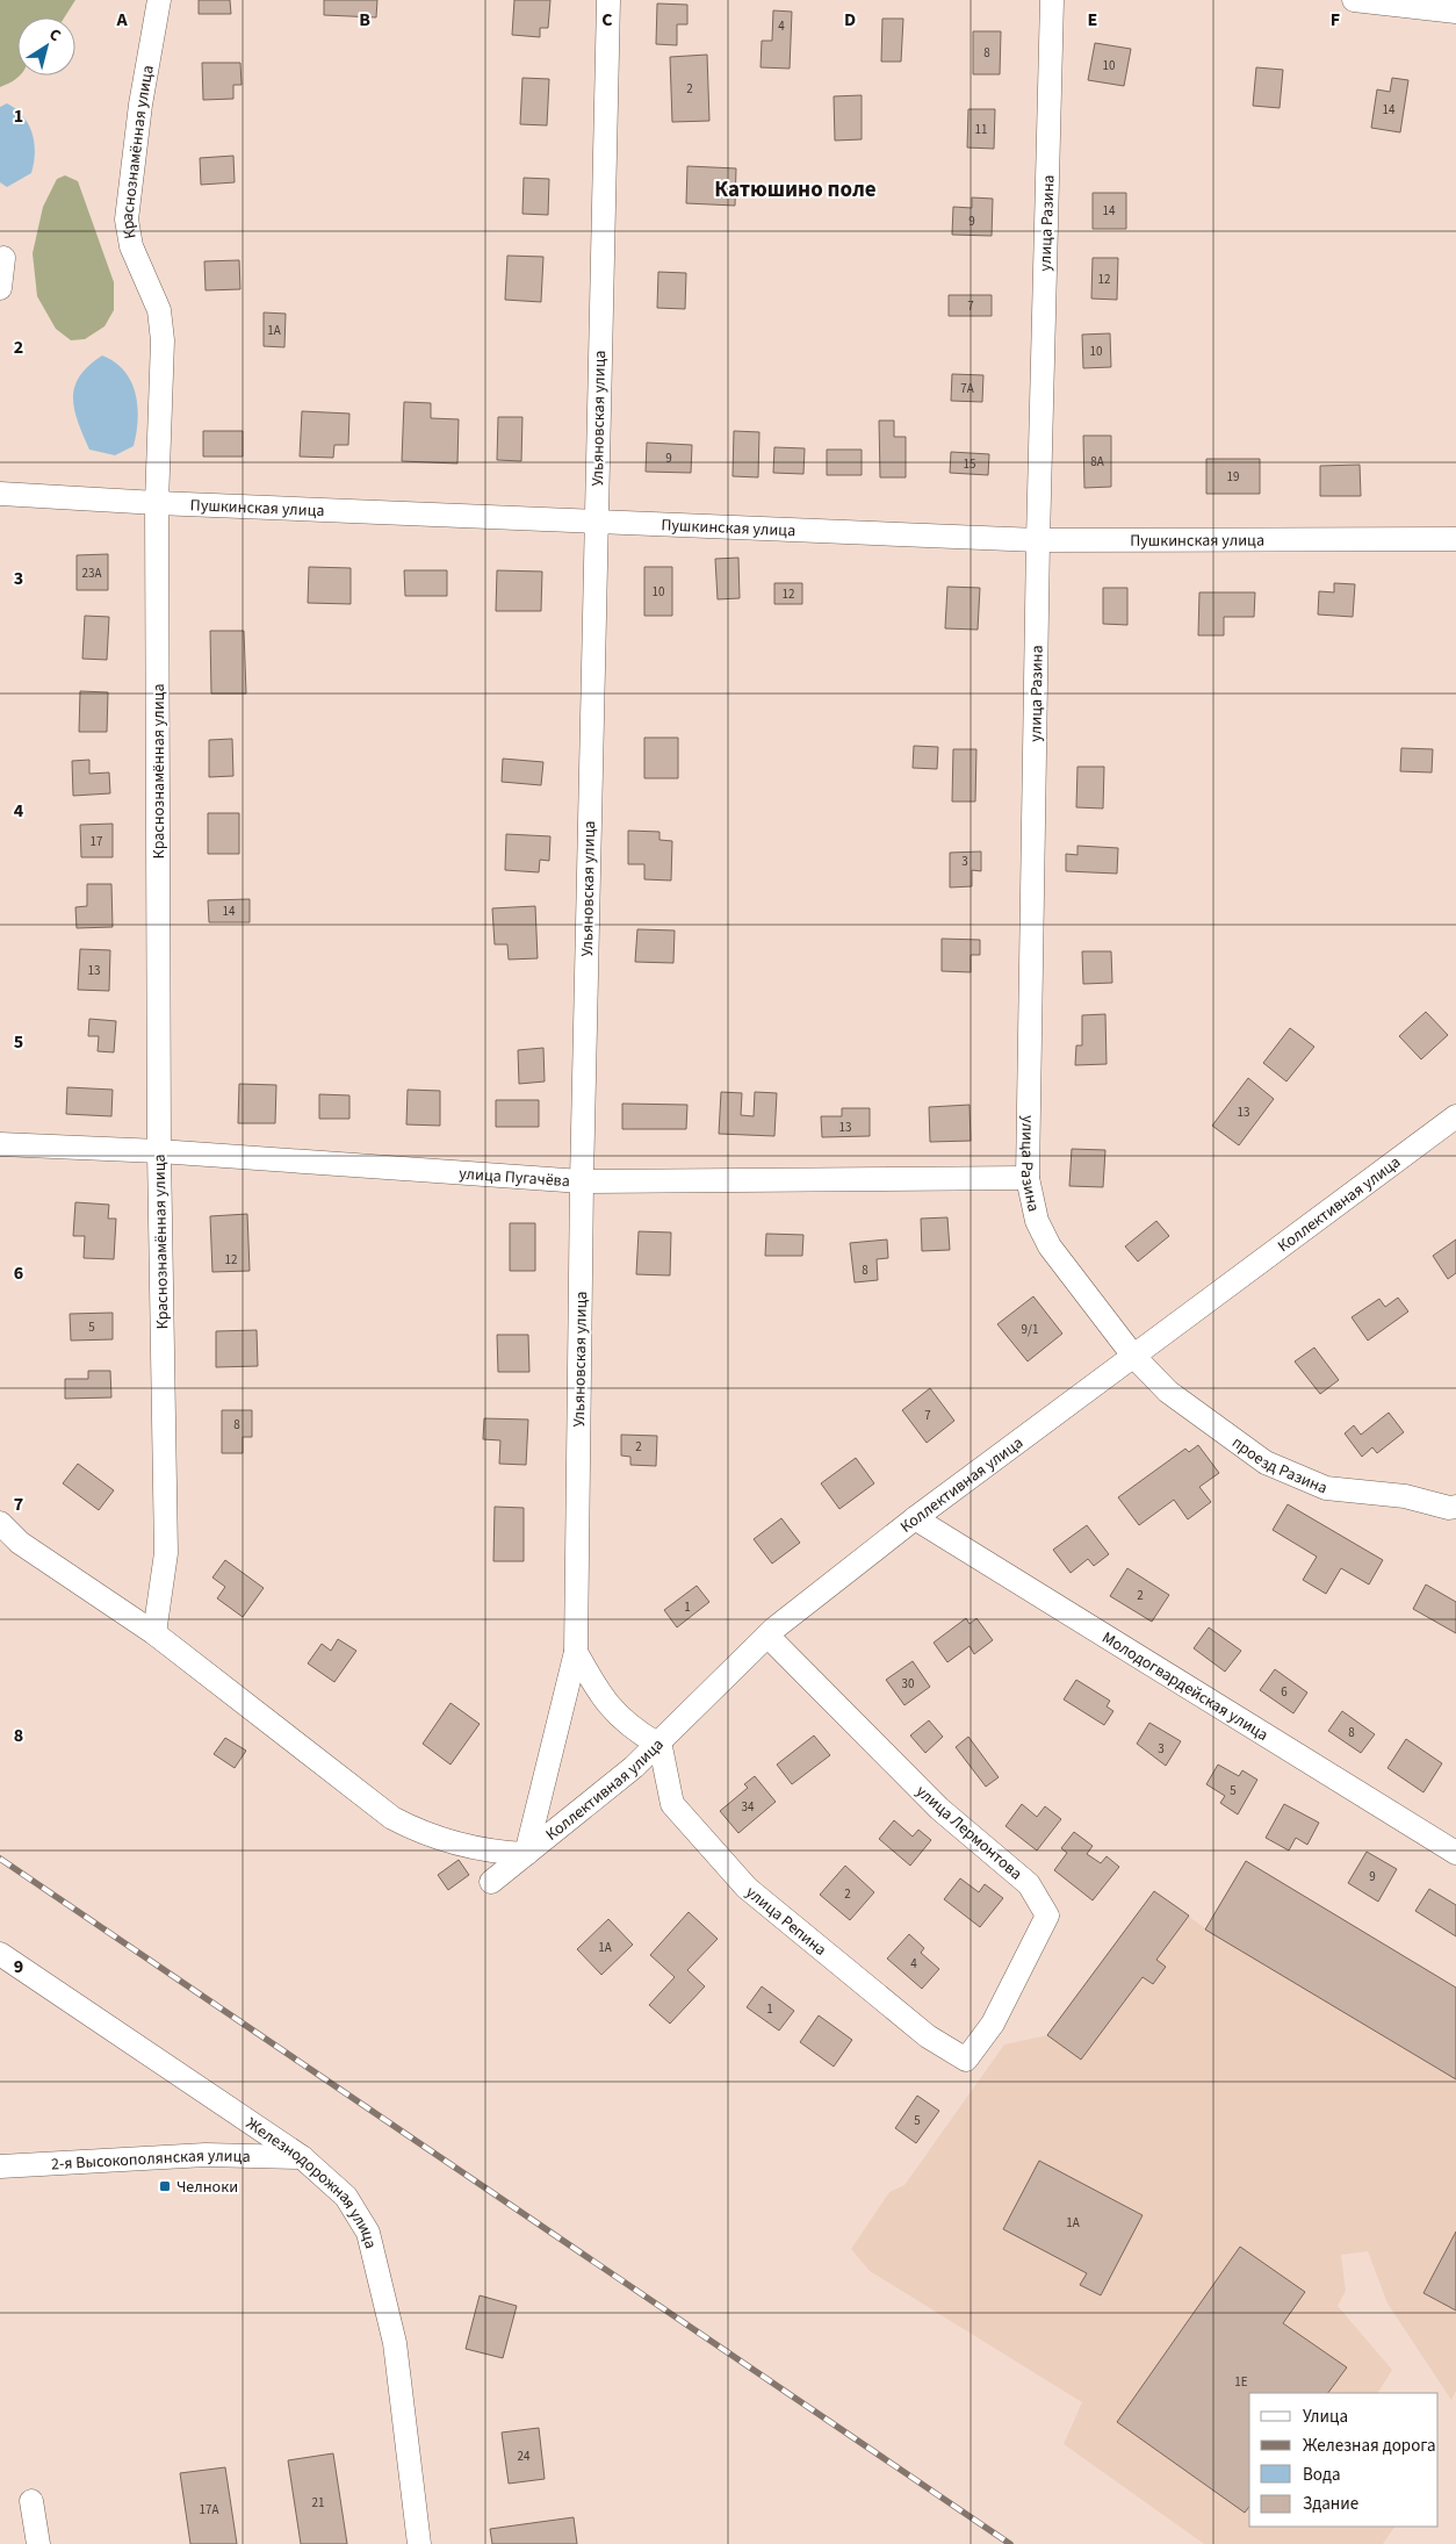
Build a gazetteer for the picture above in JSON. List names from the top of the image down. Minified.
{"streets":{"street":["Краснознамённая улица","улица Разина","Ульяновская улица","Пушкинская улица","улица Пугачёва","Коллективная улица","проезд Разина","Молодогвардейская улица","улица Лермонтова","улица Репина","2-я Высокополянская улица","Железнодорожная улица"]},"crossings":[["Краснознамённая улица","Пушкинская улица"],["Краснознамённая улица","улица Пугачёва"],["улица Разина","Пушкинская улица"],["улица Разина","улица Пугачёва"],["улица Разина","Коллективная улица"],["улица Разина","проезд Разина"],["Ульяновская улица","Пушкинская улица"],["Ульяновская улица","улица Пугачёва"],["Ульяновская улица","Коллективная улица"],["Ульяновская улица","улица Репина"],["Коллективная улица","проезд Разина"],["Коллективная улица","Молодогвардейская улица"],["Коллективная улица","улица Лермонтова"],["Коллективная улица","улица Репина"],["улица Лермонтова","улица Репина"],["2-я Высокополянская улица","Железнодорожная улица"]],"districts":["Катюшино поле"],"places":{"transit":["Челноки"]},"house_numbers":["4","8","10","2","14","11","14","9","12","7","1А","10","7А","9","8А","15","19","23А","10","12","17","3","14","13","13","13","12","8","5","9/1","7","8","2","2","1","30","6","8","3","5","34","9","2","1А","4","1","5","1А","1Е","24","21","17А"],"legend":["Улица","Железная дорога","Вода","Здание"],"north":"top right","grid":{"columns":["A","B","C","D","E","F"],"rows":["1","2","3","4","5","6","7","8","9"]}}
